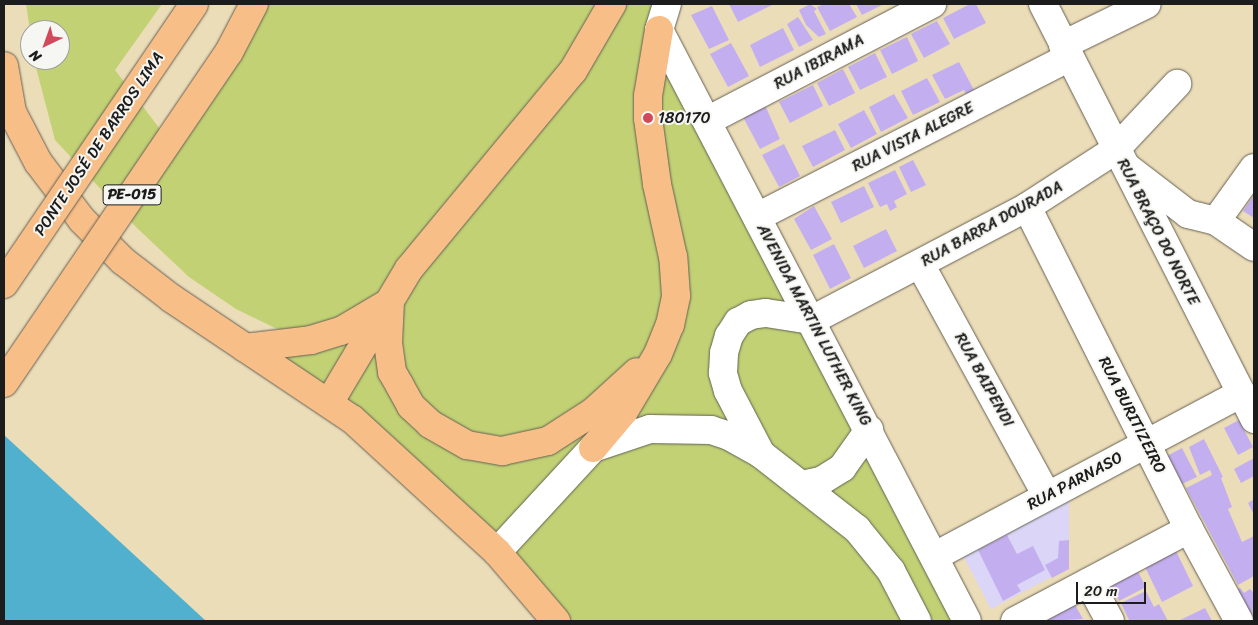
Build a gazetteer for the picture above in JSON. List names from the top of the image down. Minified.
{"streets":{"main road":["PONTE JOSÉ DE BARROS LIMA","PE-015"],"street":["RUA IBIRAMA","RUA VISTA ALEGRE","RUA BARRA DOURADA","RUA BRAÇO DO NORTE","AVENIDA MARTIN LUTHER KING","RUA BAIPENDI","RUA BURITIZEIRO","RUA PARNASO"]},"crossings":[["RUA IBIRAMA","AVENIDA MARTIN LUTHER KING"],["RUA VISTA ALEGRE","RUA BRAÇO DO NORTE"],["RUA VISTA ALEGRE","AVENIDA MARTIN LUTHER KING"],["RUA BARRA DOURADA","RUA BRAÇO DO NORTE"],["RUA BARRA DOURADA","AVENIDA MARTIN LUTHER KING"],["RUA BARRA DOURADA","RUA BAIPENDI"],["RUA BARRA DOURADA","RUA BURITIZEIRO"],["RUA BRAÇO DO NORTE","RUA PARNASO"],["AVENIDA MARTIN LUTHER KING","RUA PARNASO"],["RUA BAIPENDI","RUA PARNASO"],["RUA BURITIZEIRO","RUA PARNASO"]],"places":["180170"],"scale_bar":"20 m","north":"bottom left"}
